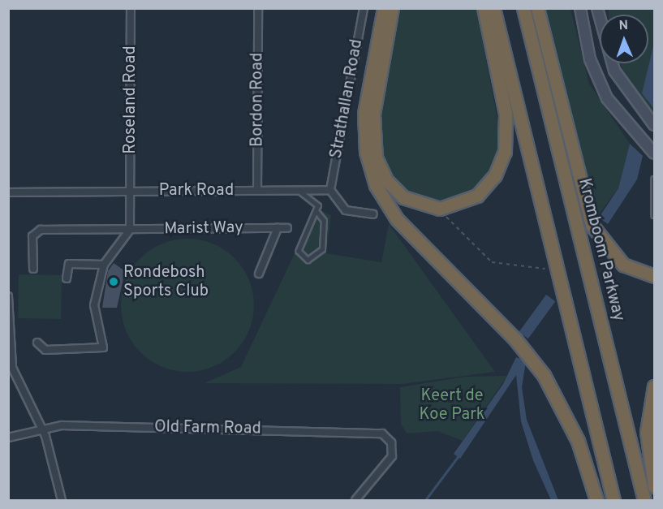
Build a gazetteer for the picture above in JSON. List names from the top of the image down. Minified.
{"streets":{"highway":["Kromboom Parkway"],"street":["Strathallan Road","Roseland Road","Bordon Road","Park Road","Marist Way","Old Farm Road"]},"crossings":[["Strathallan Road","Park Road"],["Roseland Road","Park Road"],["Roseland Road","Marist Way"],["Bordon Road","Park Road"]],"parks":["Keert de Koe Park"],"places":["Rondebosh Sports Club"],"north":"top"}
